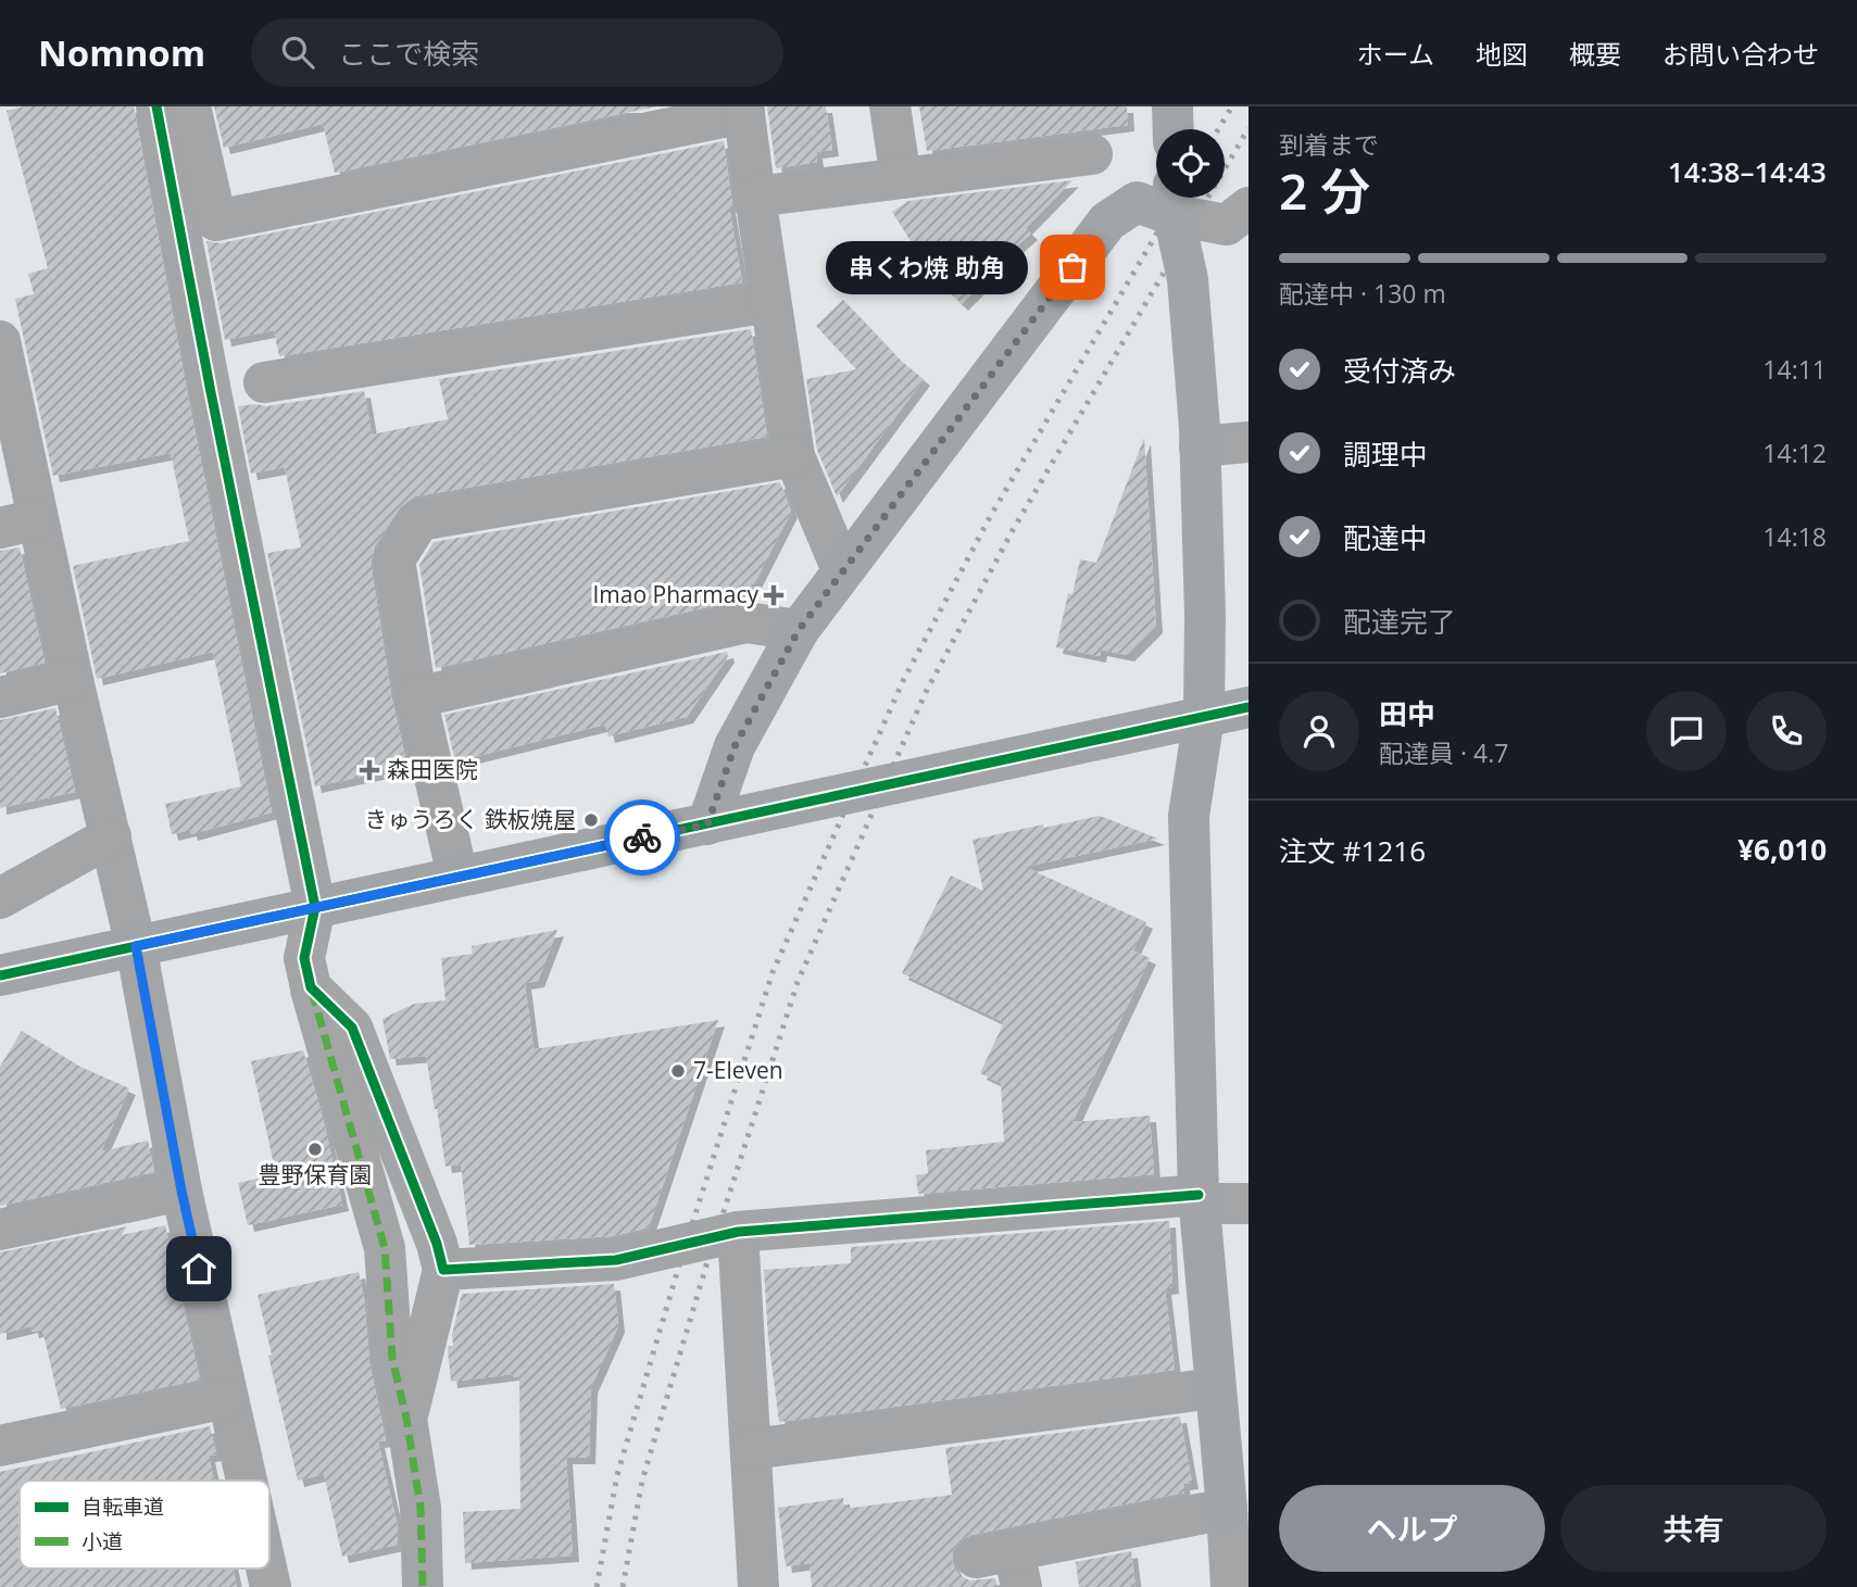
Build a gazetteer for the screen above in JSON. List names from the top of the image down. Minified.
{"places":{"other":["串くわ焼 助角","きゅうろく 鉄板焼屋","7-Eleven","豊野保育園"],"health":["Imao Pharmacy","森田医院"]},"legend":["自転車道","小道"],"page":{"header":"Nomnom","search":"ここで検索","nav":["ホーム","地図","概要","お問い合わせ"],"heading":["2 分","到着まで","14:38–14:43"],"panel":["田中","配達員 · 4.7","注文 #1216","¥6,010"],"bar":"配達中 · 130 m","bubble":"串くわ焼 助角","list":[["受付済み","14:11"],["調理中","14:12"],["配達中","14:18"],"配達完了"],"buttons":["ヘルプ","共有"]}}
